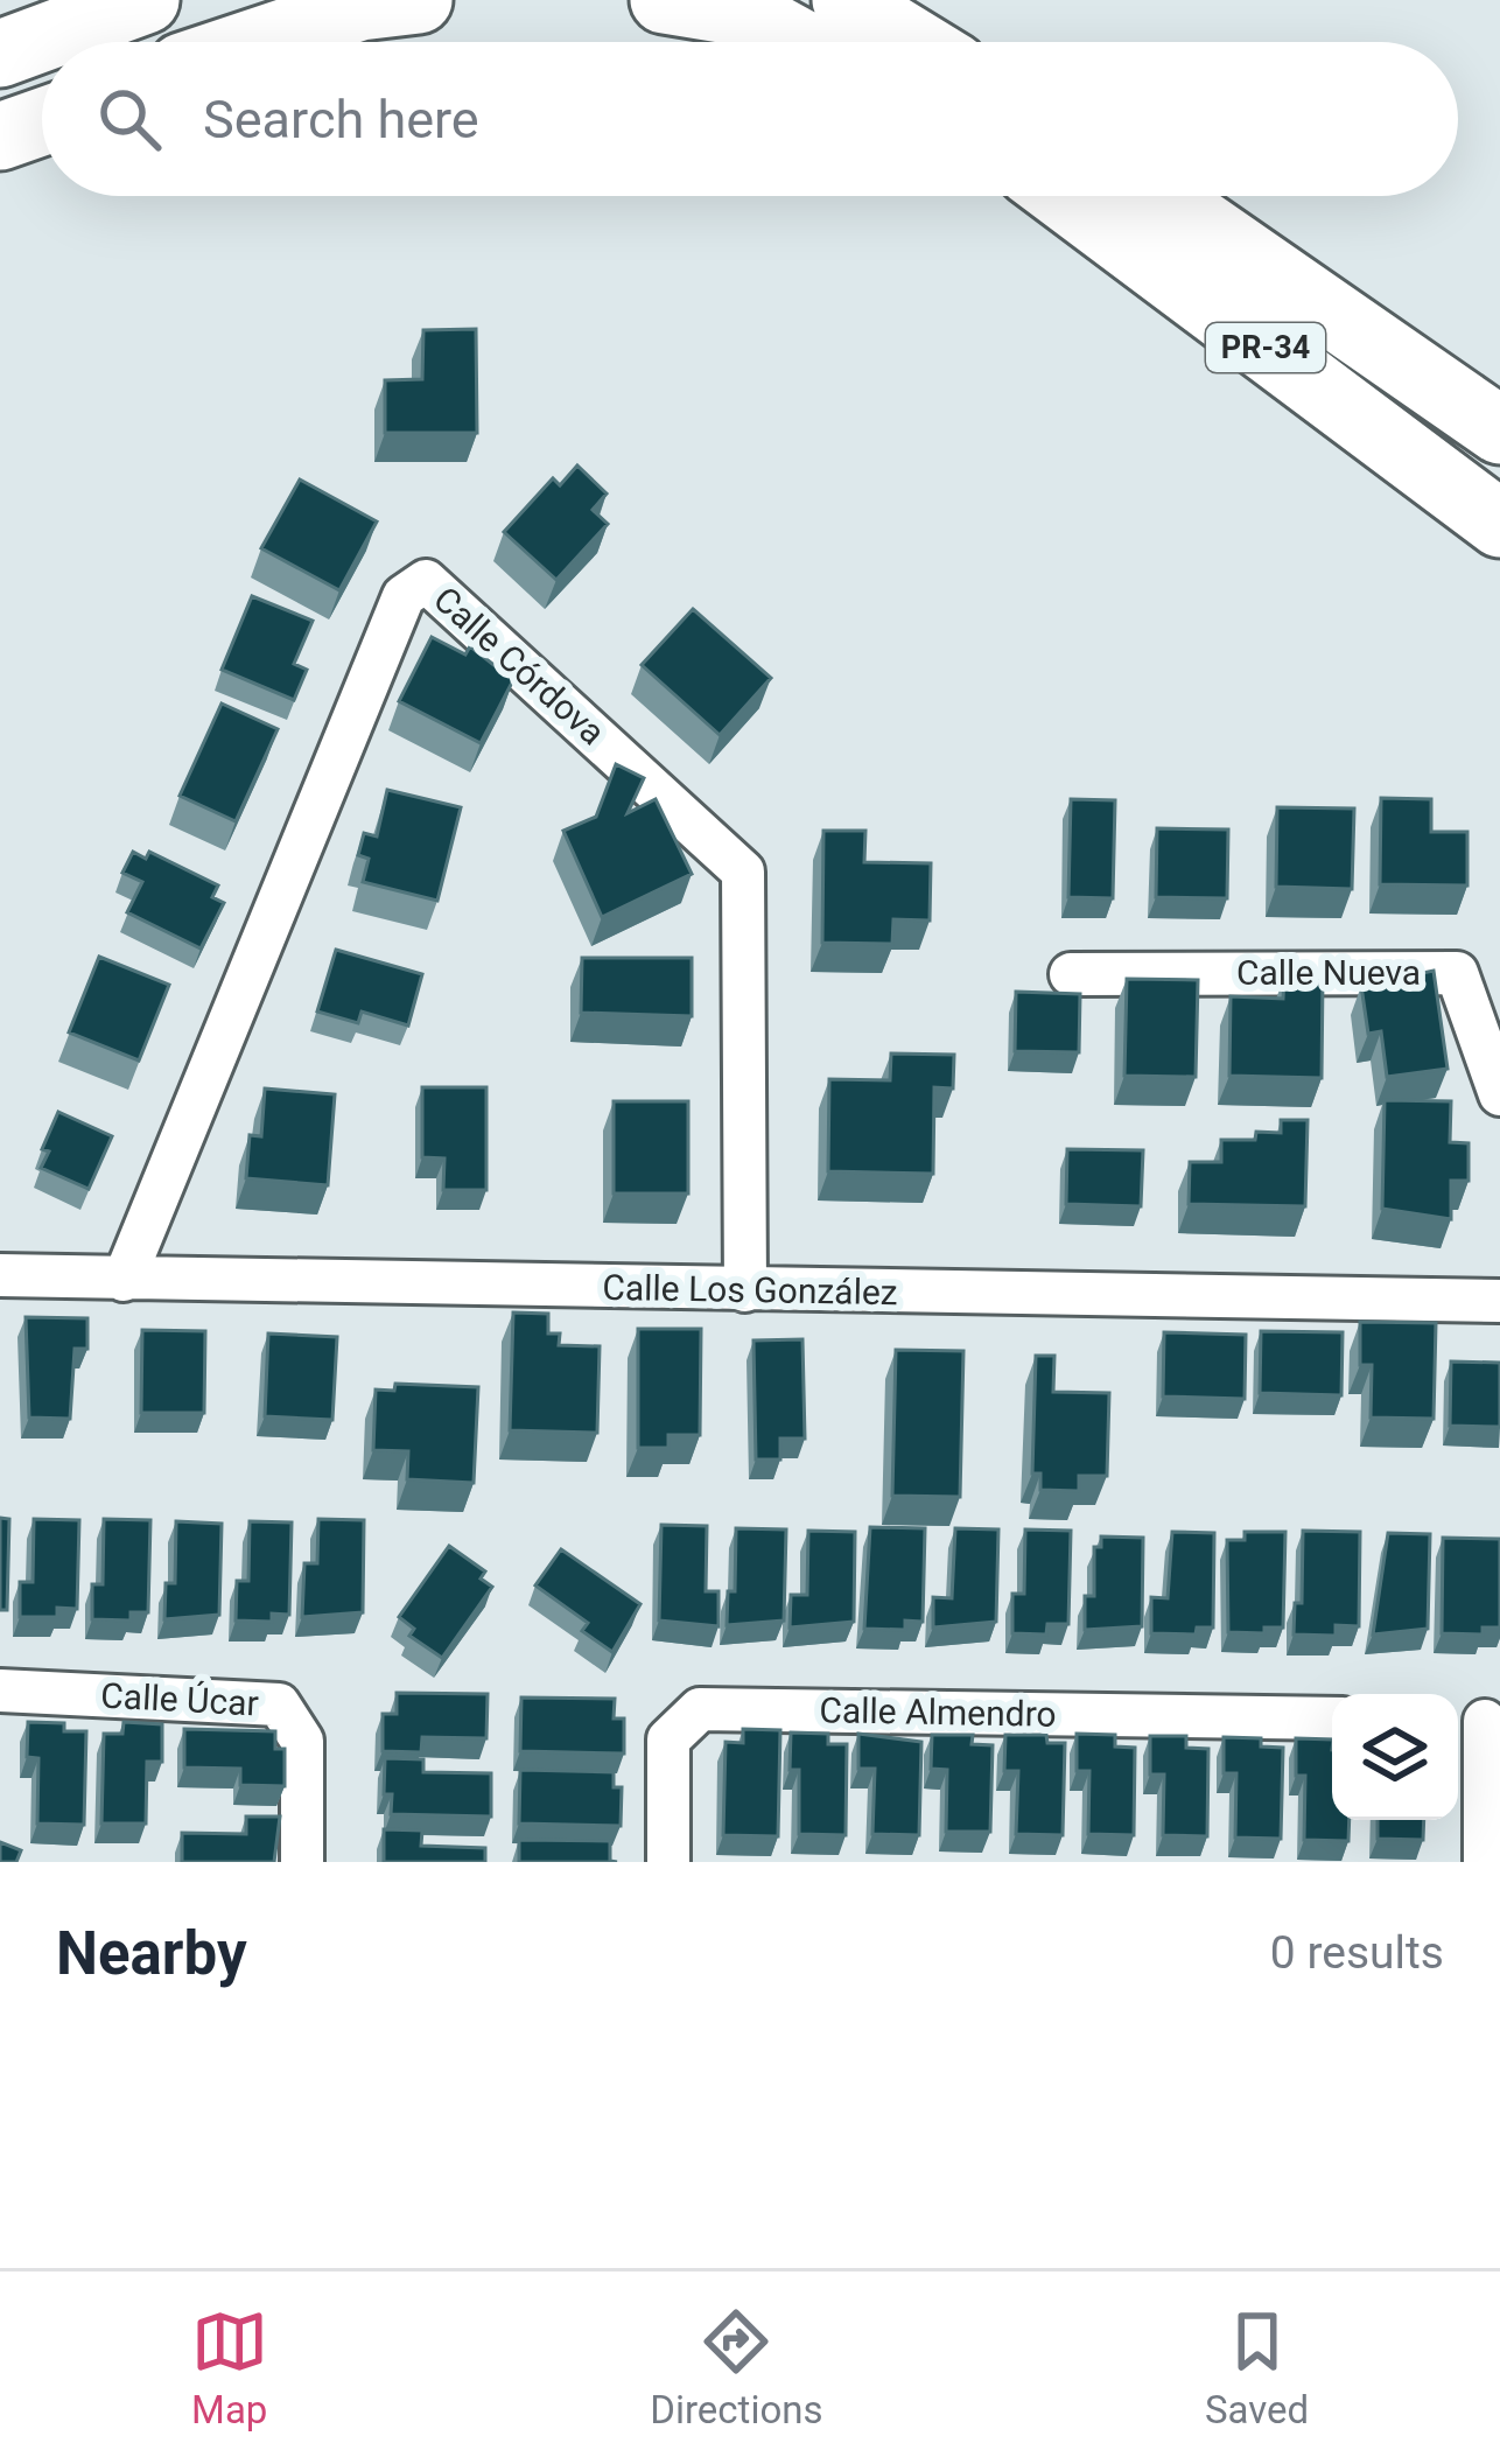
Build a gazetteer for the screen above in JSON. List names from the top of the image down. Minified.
{"streets":{"main road":["PR-34"],"street":["Calle Córdova","Calle Nueva","Calle Los González","Calle Úcar","Calle Almendro"]},"crossings":[["Calle Córdova","Calle Los González"]],"page":{"search":"Search here","heading":["Nearby","0 results"],"nav":["Map","Directions","Saved"]}}
